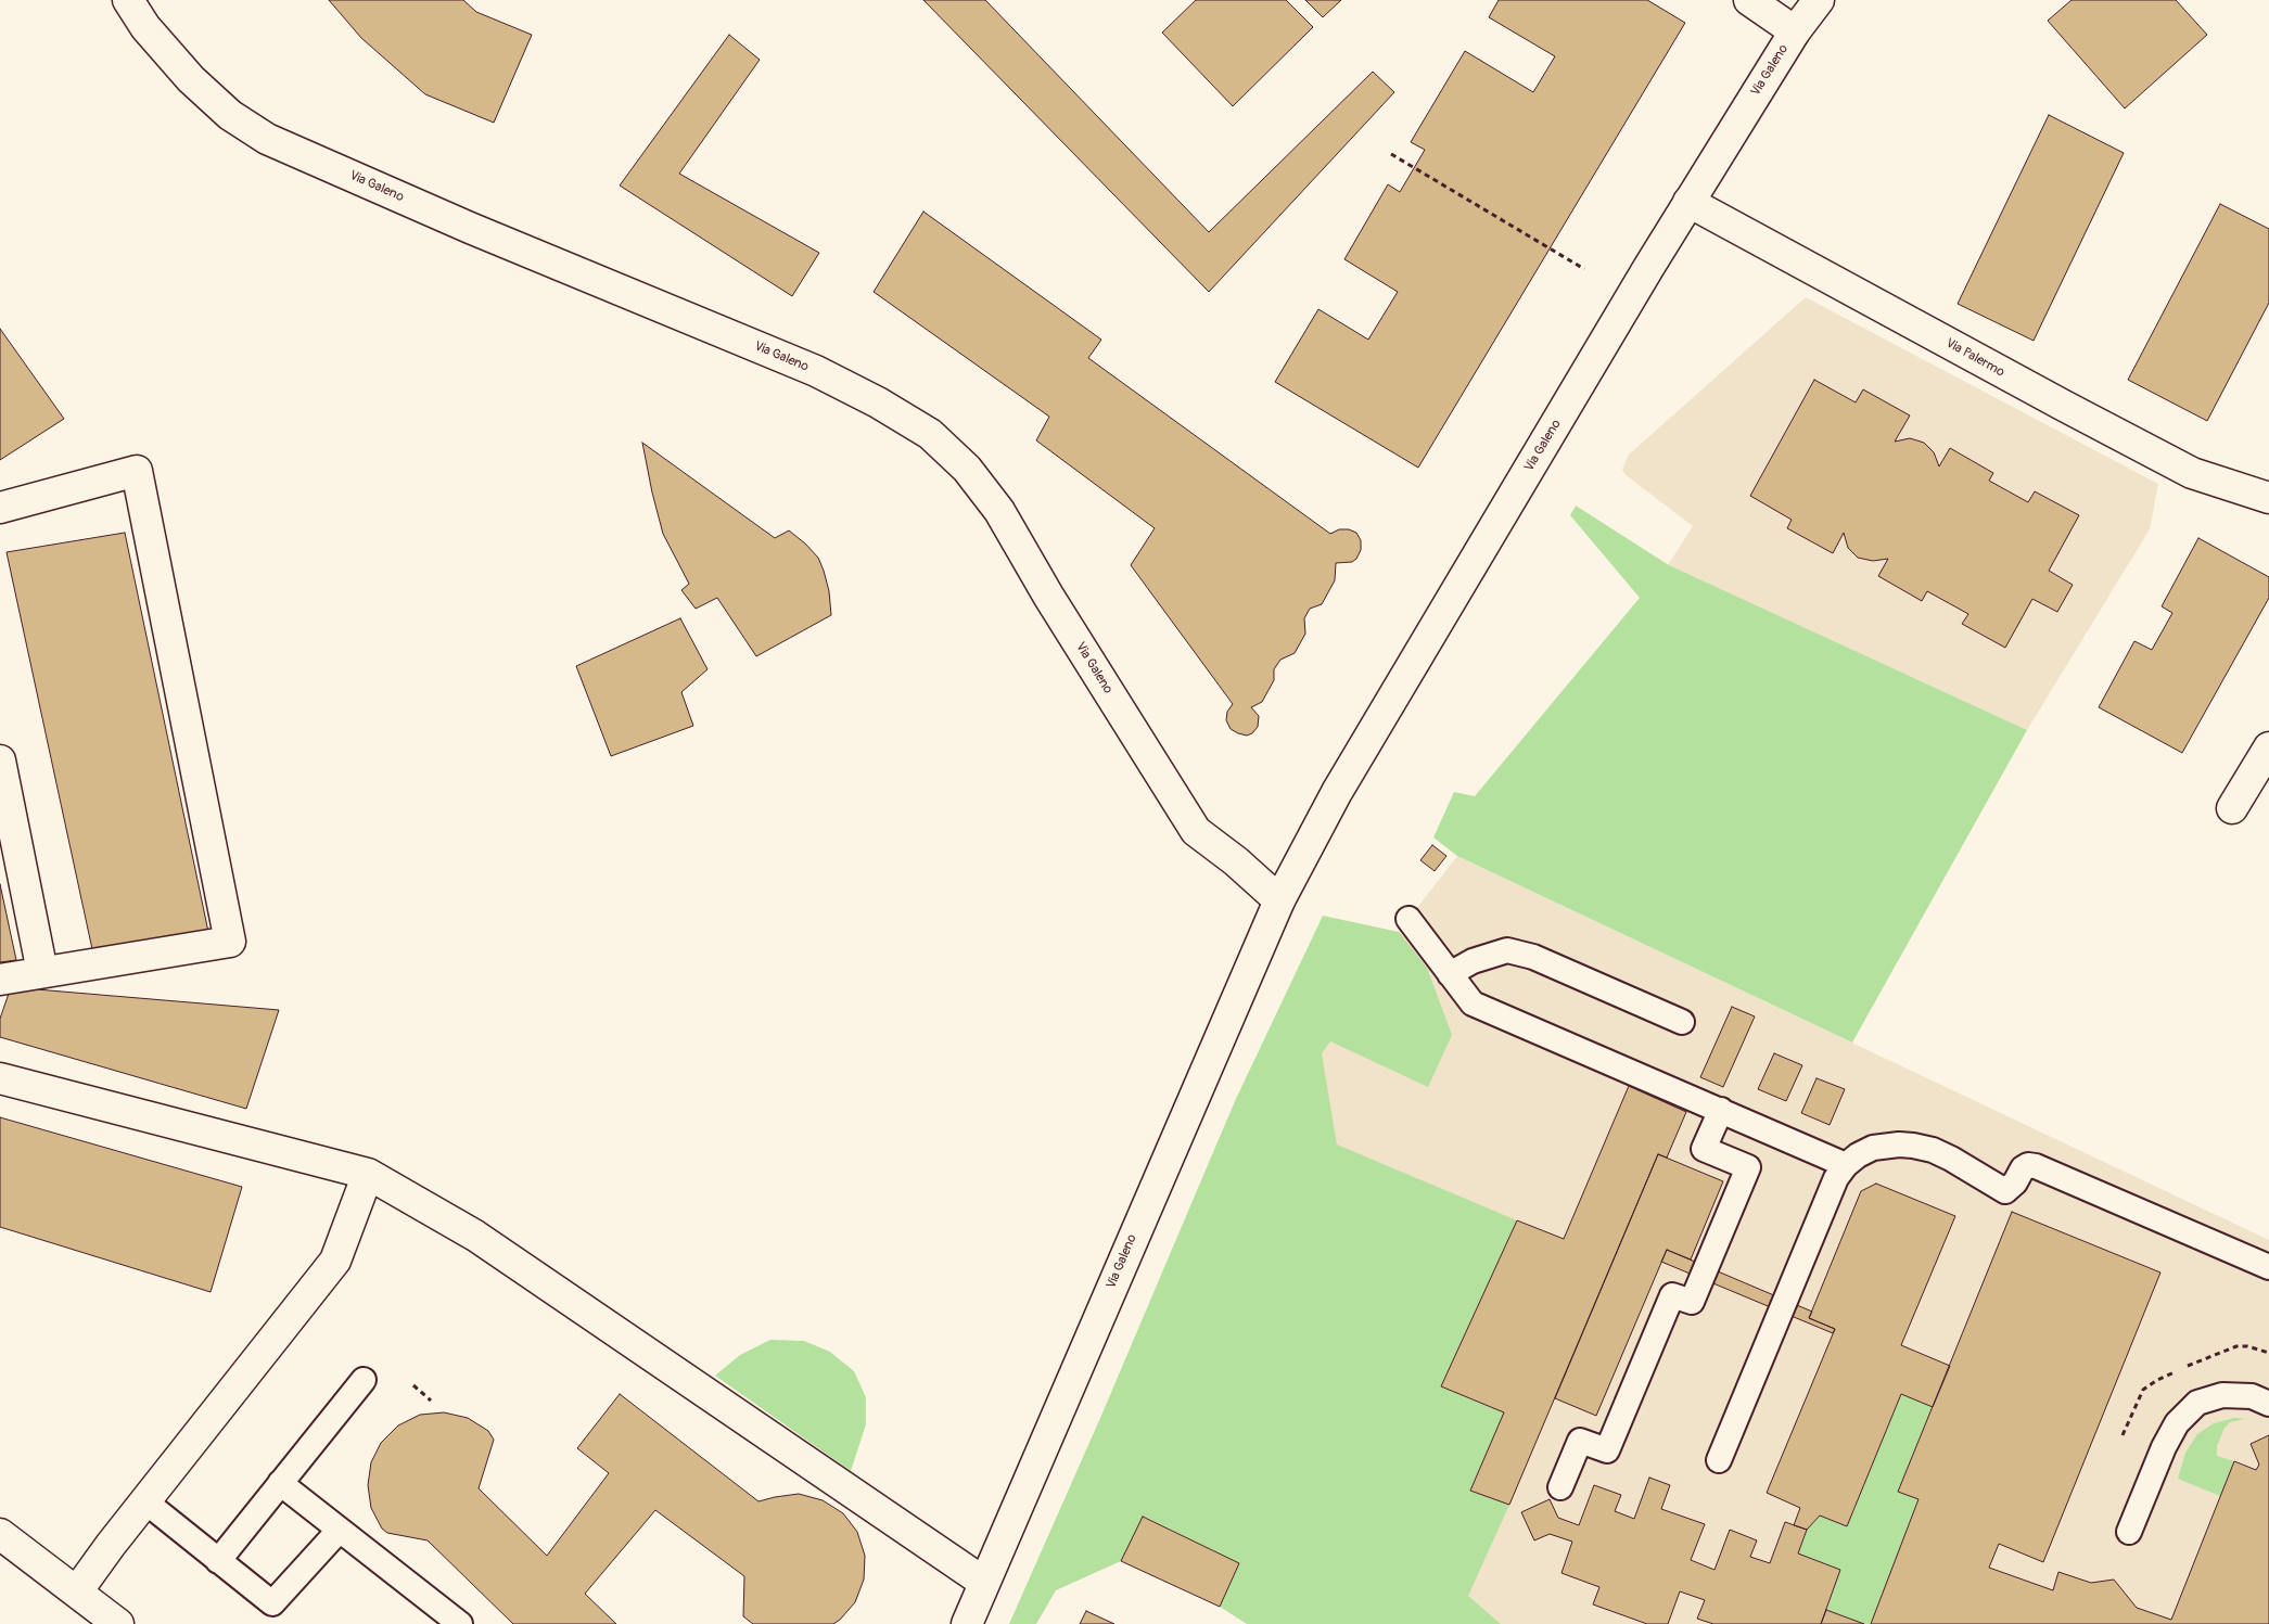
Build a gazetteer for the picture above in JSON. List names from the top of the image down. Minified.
{"streets":{"street":["Via Galeno","Via Palermo"]},"crossings":[["Via Galeno","Via Palermo"]]}
